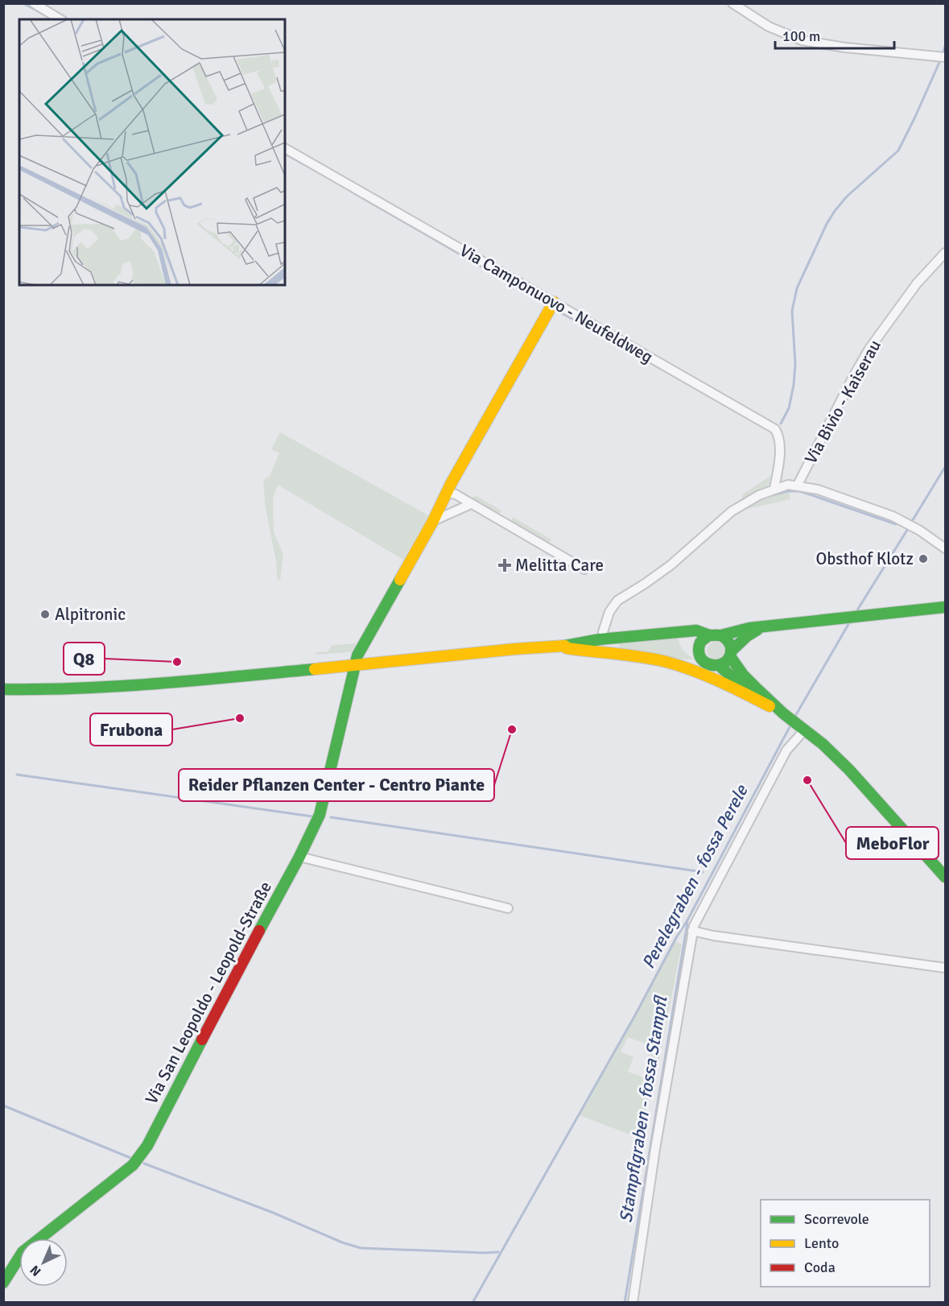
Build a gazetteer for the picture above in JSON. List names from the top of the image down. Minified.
{"streets":{"main road":["Via San Leopoldo - Leopold-Straße"],"street":["Via Camponuovo - Neufeldweg","Via Bivio - Kaiserau"]},"crossings":[["Via Camponuovo - Neufeldweg","Via San Leopoldo - Leopold-Straße"]],"water":["Perelegraben - fossa Perele","Stampflgraben - fossa Stampfl"],"places":{"other":["Obsthof Klotz","Alpitronic","Q8","Frubona","Reider Pflanzen Center - Centro Piante","MeboFlor"],"health":["Melitta Care"]},"legend":["Scorrevole","Lento","Coda"],"scale_bar":"100 m","north":"bottom left"}
